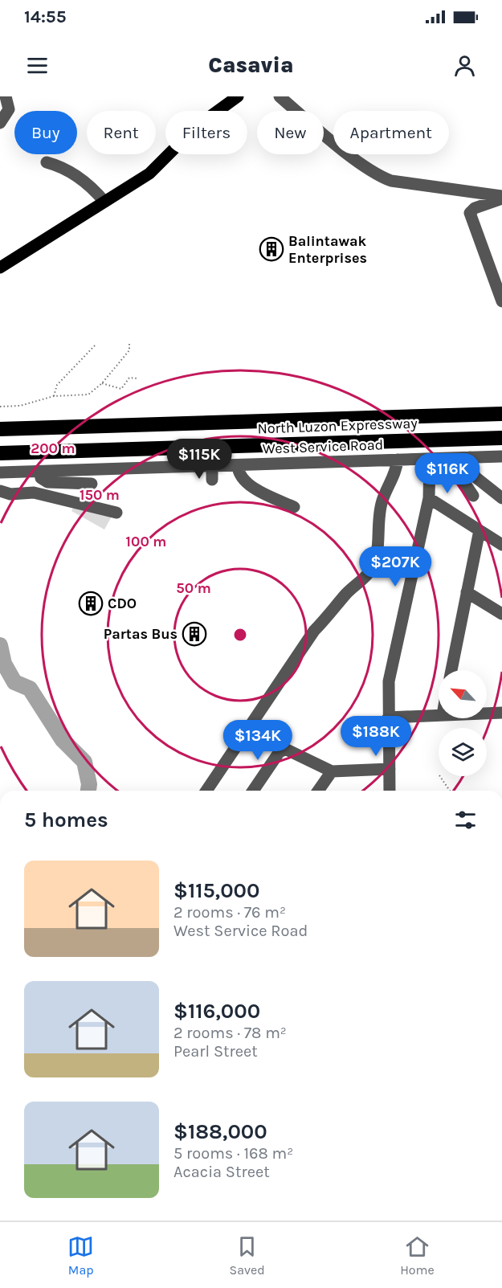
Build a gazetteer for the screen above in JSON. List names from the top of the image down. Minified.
{"streets":{"highway":["North Luzon Expressway"],"street":["West Service Road"]},"places":{"building":["Balintawak Enterprises","CDO","Partas Bus"]},"north":"top left","page":{"status":"14:55","header":"Casavia","chip":["Buy","Rent","Filters","New","Apartment"],"price":["$115K","$116K","$207K","$188K","$134K"],"heading":"5 homes","list":[{"name":"$115,000","note":"2 rooms · 76 m² · West Service Road"},{"name":"$116,000","note":"2 rooms · 78 m² · Pearl Street"},{"name":"$188,000","note":"5 rooms · 168 m² · Acacia Street"}],"tabs":["Map","Saved","Home"]},"rings":["200 m","150 m","100 m","50 m"]}
